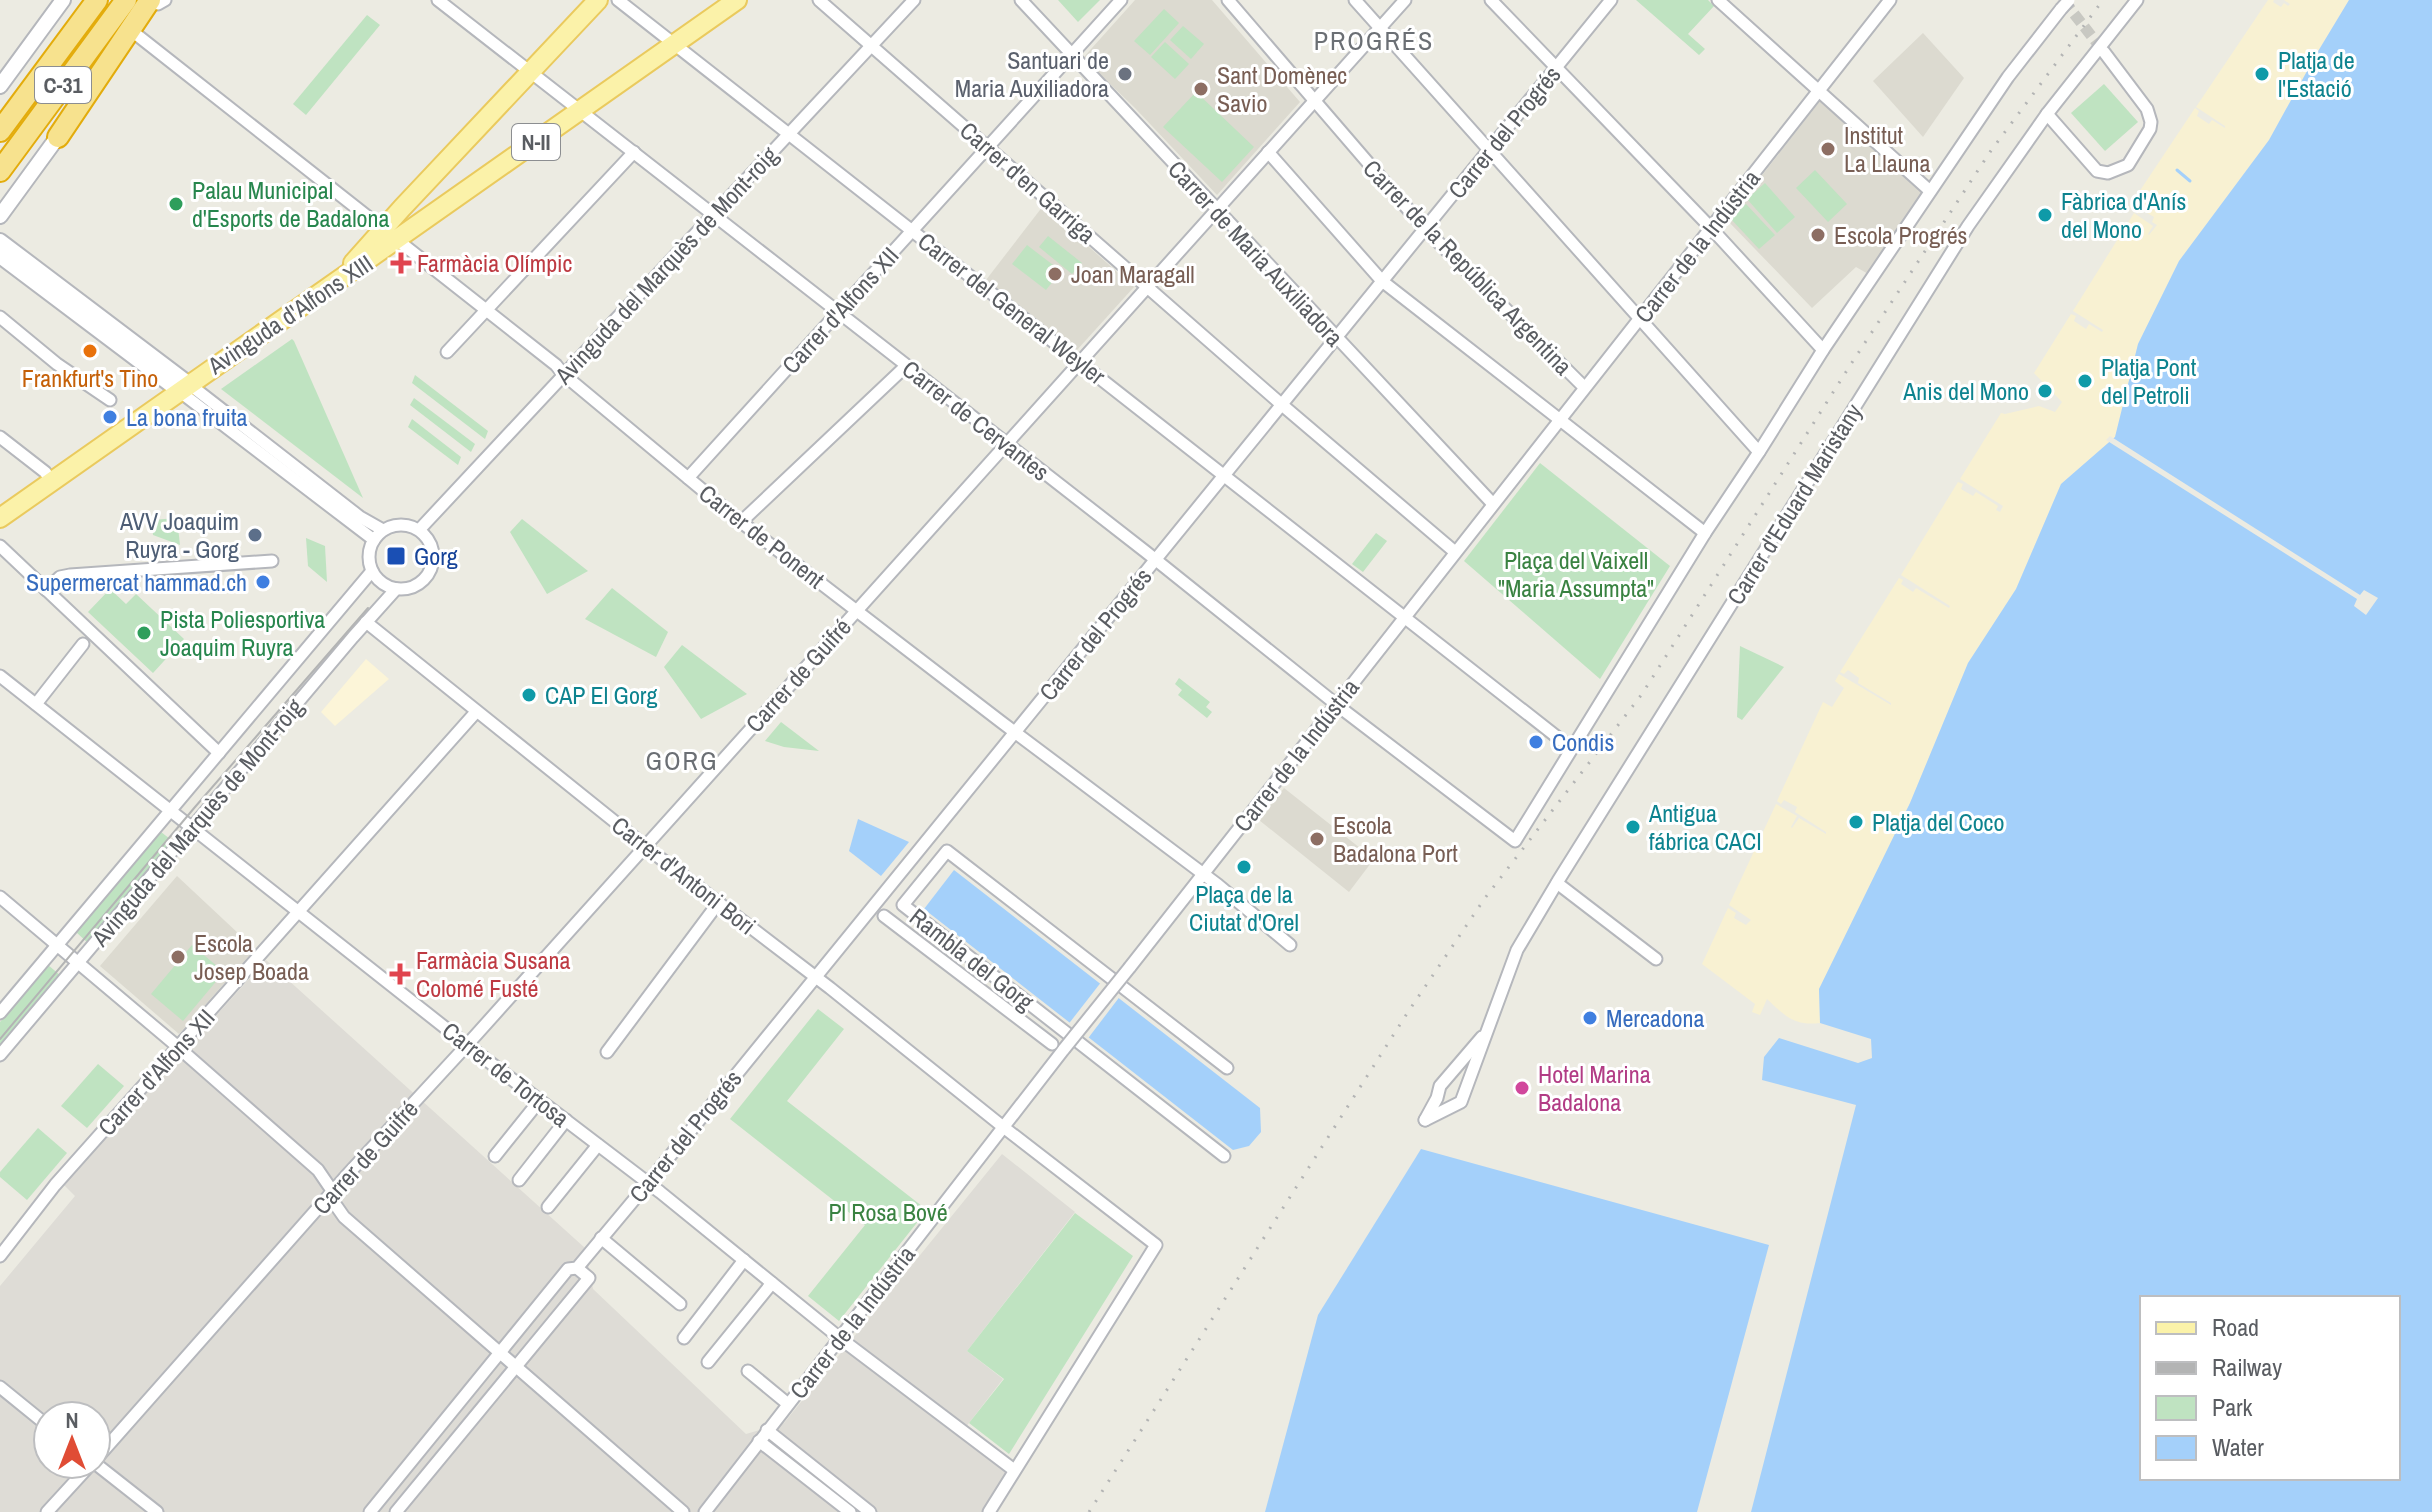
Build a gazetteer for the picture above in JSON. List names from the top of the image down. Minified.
{"streets":{"highway":["C-31"],"main road":["N-II","Avinguda d'Alfons XIII"],"street":["Carrer del Progrés","Carrer d'en Garriga","Carrer de la Indústria","Carrer de Maria Auxiliadora","Avinguda del Marquès de Mont-roig","Carrer de la República Argentina","Carrer del General Weyler","Carrer d'Alfons XII","Carrer de Cervantes","Carrer d'Eduard Maristany","Carrer de Ponent","Carrer de Guifré","Carrer d'Antoni Bori","Rambla del Gorg","Carrer de Tortosa"]},"crossings":[["Carrer del Progrés","Carrer d'en Garriga"],["Carrer del Progrés","Carrer de Maria Auxiliadora"],["Carrer del Progrés","Carrer de la República Argentina"],["Carrer del Progrés","Carrer del General Weyler"],["Carrer del Progrés","Carrer de Cervantes"],["Carrer del Progrés","Carrer de Ponent"],["Carrer del Progrés","Carrer d'Antoni Bori"],["Carrer del Progrés","Carrer de Tortosa"],["N-II","Avinguda d'Alfons XIII"],["N-II","Carrer de Cervantes"],["N-II","Carrer de Ponent"],["Carrer d'en Garriga","Carrer de la Indústria"],["Carrer d'en Garriga","Avinguda del Marquès de Mont-roig"],["Carrer d'en Garriga","Carrer d'Alfons XII"],["Carrer d'en Garriga","Carrer de Guifré"],["Carrer de la Indústria","Carrer de Maria Auxiliadora"],["Carrer de la Indústria","Carrer de la República Argentina"],["Carrer de la Indústria","Carrer del General Weyler"],["Carrer de la Indústria","Carrer de Cervantes"],["Carrer de la Indústria","Carrer de Ponent"],["Carrer de la Indústria","Carrer d'Antoni Bori"],["Carrer de la Indústria","Carrer de Tortosa"],["Carrer de Maria Auxiliadora","Carrer d'Alfons XII"],["Carrer de Maria Auxiliadora","Carrer de Guifré"],["Avinguda del Marquès de Mont-roig","Carrer del General Weyler"],["Avinguda del Marquès de Mont-roig","Carrer de Cervantes"],["Avinguda del Marquès de Mont-roig","Carrer de Ponent"],["Avinguda del Marquès de Mont-roig","Carrer d'Antoni Bori"],["Avinguda del Marquès de Mont-roig","Carrer de Tortosa"],["Carrer de la República Argentina","Carrer de Guifré"],["Carrer del General Weyler","Carrer d'Alfons XII"],["Carrer del General Weyler","Avinguda d'Alfons XIII"],["Carrer del General Weyler","Carrer de Cervantes"],["Carrer del General Weyler","Carrer de Guifré"],["Carrer d'Alfons XII","Carrer de Cervantes"],["Carrer d'Alfons XII","Carrer de Ponent"],["Carrer d'Alfons XII","Carrer d'Antoni Bori"],["Carrer d'Alfons XII","Carrer de Tortosa"],["Avinguda d'Alfons XIII","Carrer de Cervantes"],["Avinguda d'Alfons XIII","Carrer de Ponent"],["Carrer de Cervantes","Carrer de Guifré"],["Carrer de Ponent","Carrer de Guifré"],["Carrer de Guifré","Carrer d'Antoni Bori"],["Carrer de Guifré","Carrer de Tortosa"],["Carrer d'Antoni Bori","Carrer de Tortosa"]],"districts":["PROGRÉS","GORG"],"parks":["Plaça del Vaixell \"Maria Assumpta\"","Pl Rosa Bové"],"places":{"other":["Santuari de Maria Auxiliadora","Platja de l'Estació","Sant Domènec Savio","Institut La Llauna","Palau Municipal d'Esports de Badalona","Fàbrica d'Anís del Mono","Escola Progrés","Joan Maragall","Frankfurt's Tino","Platja Pont del Petroli","Anis del Mono","La bona fruita","AVV Joaquim Ruyra - Gorg","Supermercat hammad.ch","Pista Poliesportiva Joaquim Ruyra","CAP El Gorg","Condis","Platja del Coco","Antigua fábrica CACI","Escola Badalona Port","Plaça de la Ciutat d'Orel","Escola Josep Boada","Mercadona","Hotel Marina Badalona"],"health":["Farmàcia Olímpic","Farmàcia Susana Colomé Fusté"],"transit":["Gorg"]},"legend":["Road","Railway","Park","Water"],"north":"top"}
